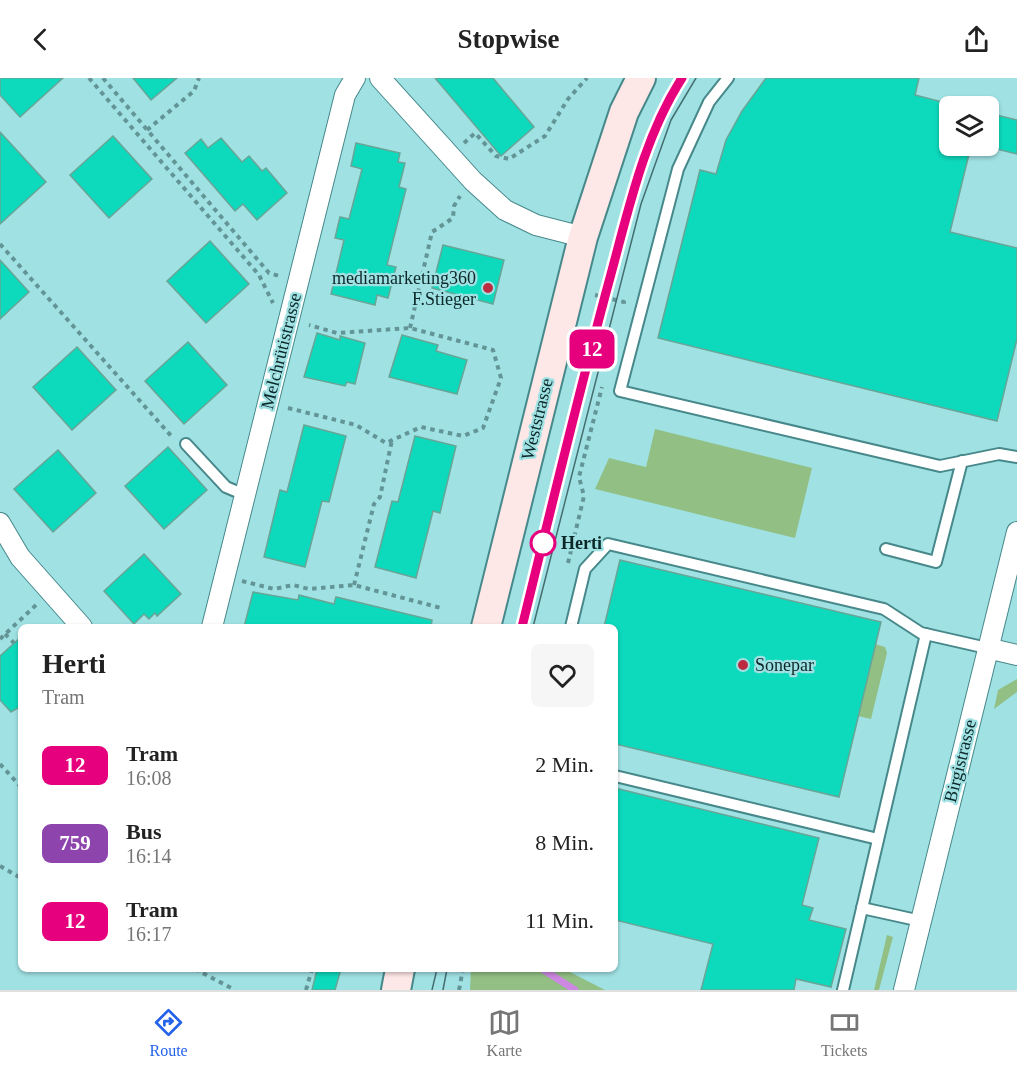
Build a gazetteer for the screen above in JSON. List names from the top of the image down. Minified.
{"streets":{"main road":["Weststrasse"],"street":["Melchrütistrasse","Birgistrasse"]},"places":["mediamarketing360 F.Stieger","Herti","Sonepar"],"lines":["tram line 12"],"page":{"header":"Stopwise","on_map":"12","heading":["Herti","Tram"],"list":[{"mark":"12","name":"Tram","note":"16:08","value":"2 Min."},{"mark":"759","name":"Bus","note":"16:14","value":"8 Min."},{"mark":"12","name":"Tram","note":"16:17","value":"11 Min."}],"tabs":["Route","Karte","Tickets"]}}
